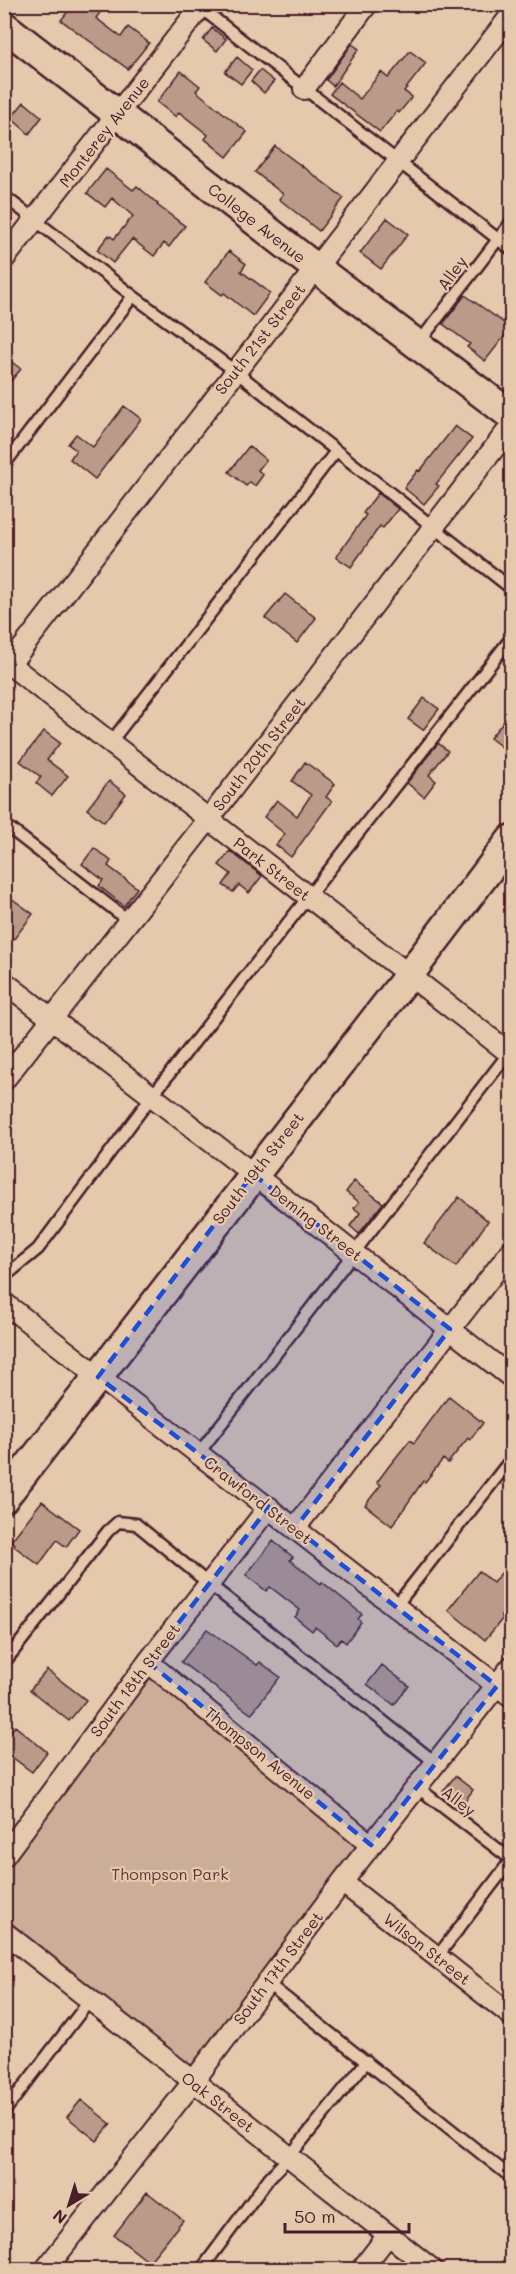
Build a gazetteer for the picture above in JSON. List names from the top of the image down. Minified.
{"streets":{"street":["Monterey Avenue","College Avenue","South 21st Street","South 20th Street","Park Street","South 19th Street","Deming Street","Crawford Street","South 18th Street","Thompson Avenue","Wilson Street","South 17th Street","Oak Street"],"lane":["Alley"]},"crossings":[["Monterey Avenue","College Avenue"],["College Avenue","Alley"],["College Avenue","South 21st Street"],["Alley","South 17th Street"],["South 21st Street","Park Street"],["South 20th Street","Park Street"],["South 20th Street","Deming Street"],["Park Street","South 19th Street"],["South 19th Street","Deming Street"],["South 19th Street","Crawford Street"],["Crawford Street","South 18th Street"],["Crawford Street","South 17th Street"],["South 18th Street","Thompson Avenue"],["Thompson Avenue","South 17th Street"],["Wilson Street","South 17th Street"],["South 17th Street","Oak Street"]],"parks":["Thompson Park"],"scale_bar":"50 m","north":"bottom left"}
